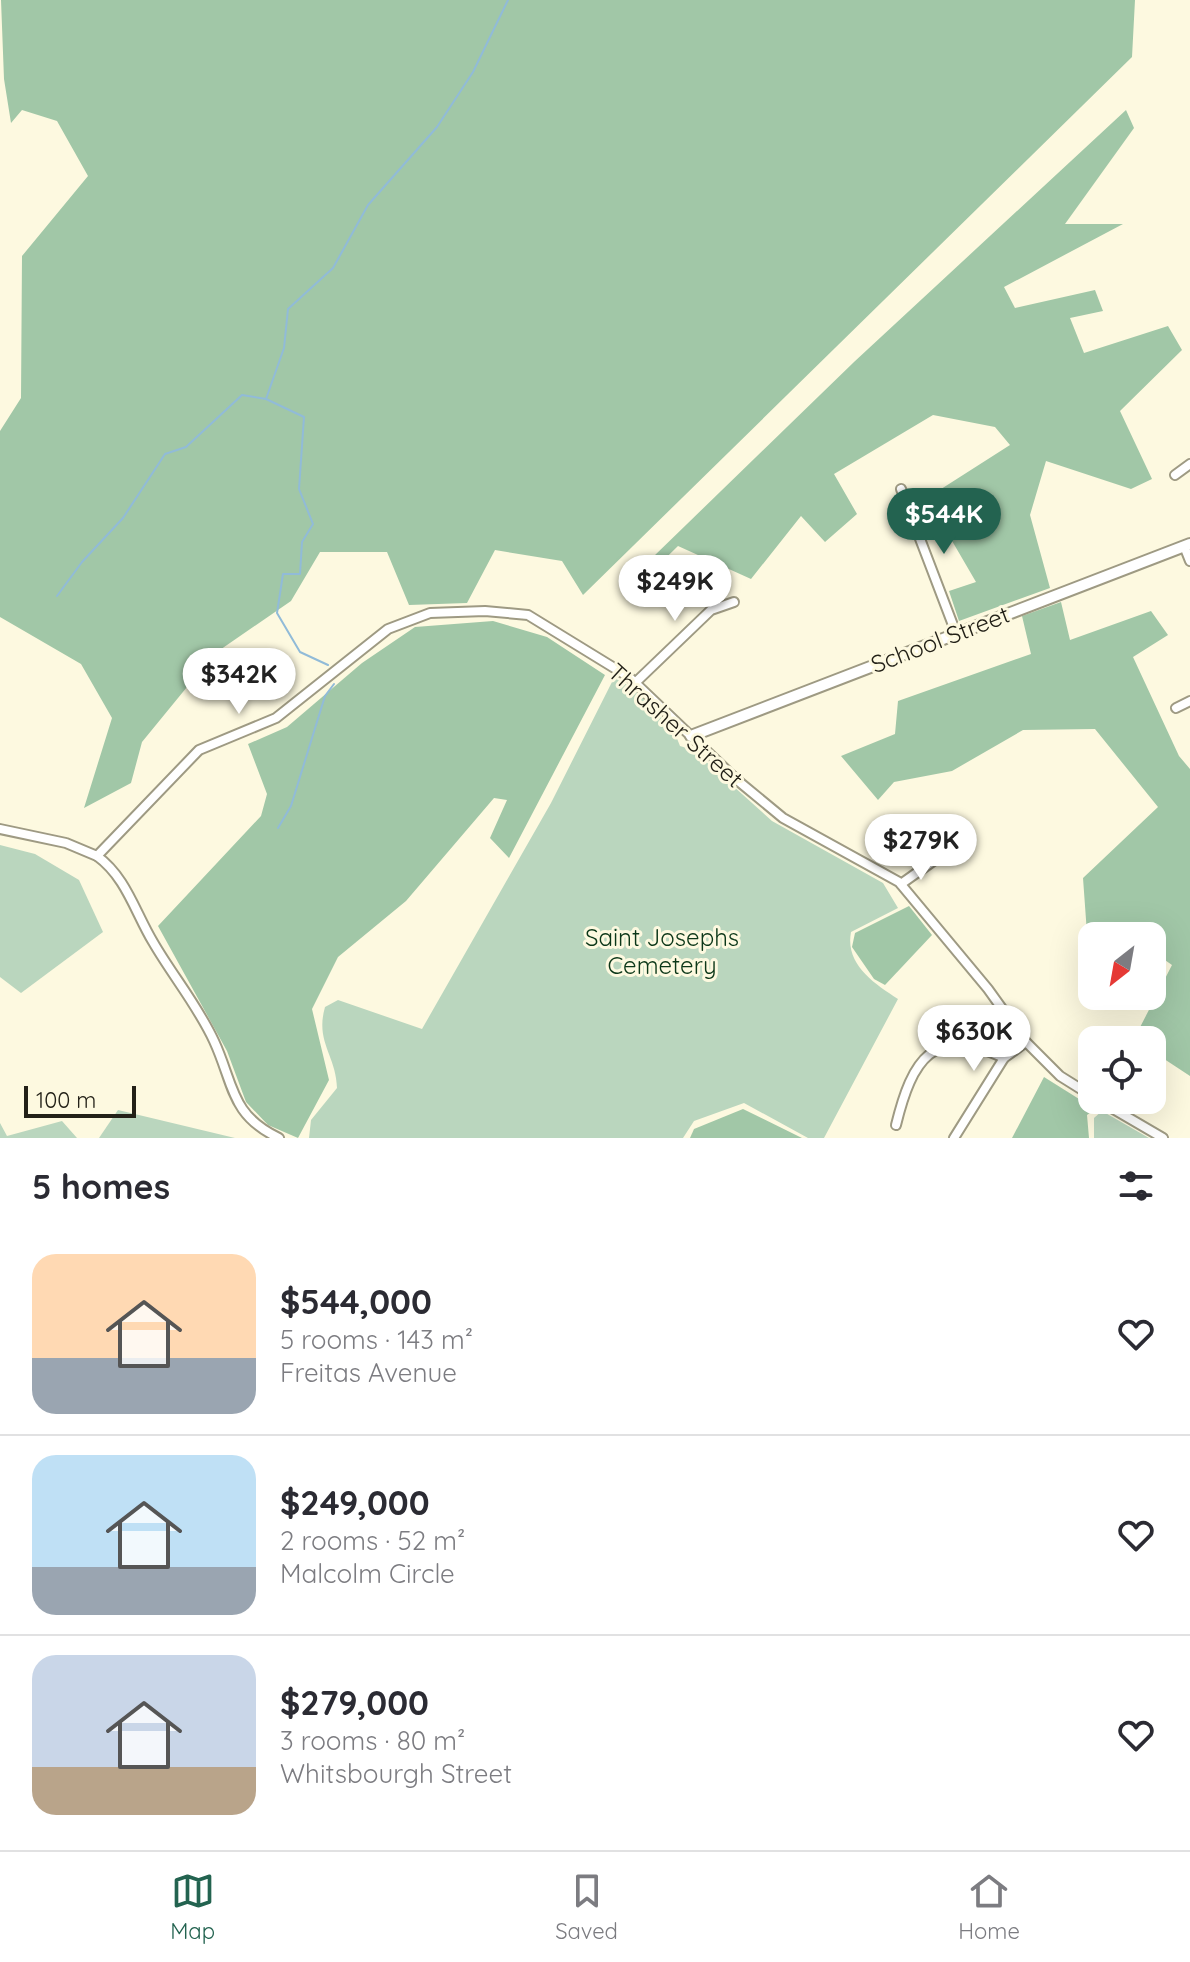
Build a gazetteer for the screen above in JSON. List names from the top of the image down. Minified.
{"streets":{"street":["School Street","Thrasher Street"]},"crossings":[["School Street","Thrasher Street"]],"parks":["Saint Josephs Cemetery"],"scale_bar":"100 m","north":"bottom left","page":{"price":["$544K","$249K","$342K","$279K","$630K"],"scale":"100 m","heading":"5 homes","list":[{"name":"$544,000","note":"5 rooms · 143 m² · Freitas Avenue"},{"name":"$249,000","note":"2 rooms · 52 m² · Malcolm Circle"},{"name":"$279,000","note":"3 rooms · 80 m² · Whitsbourgh Street"}],"tabs":["Map","Saved","Home"]}}
